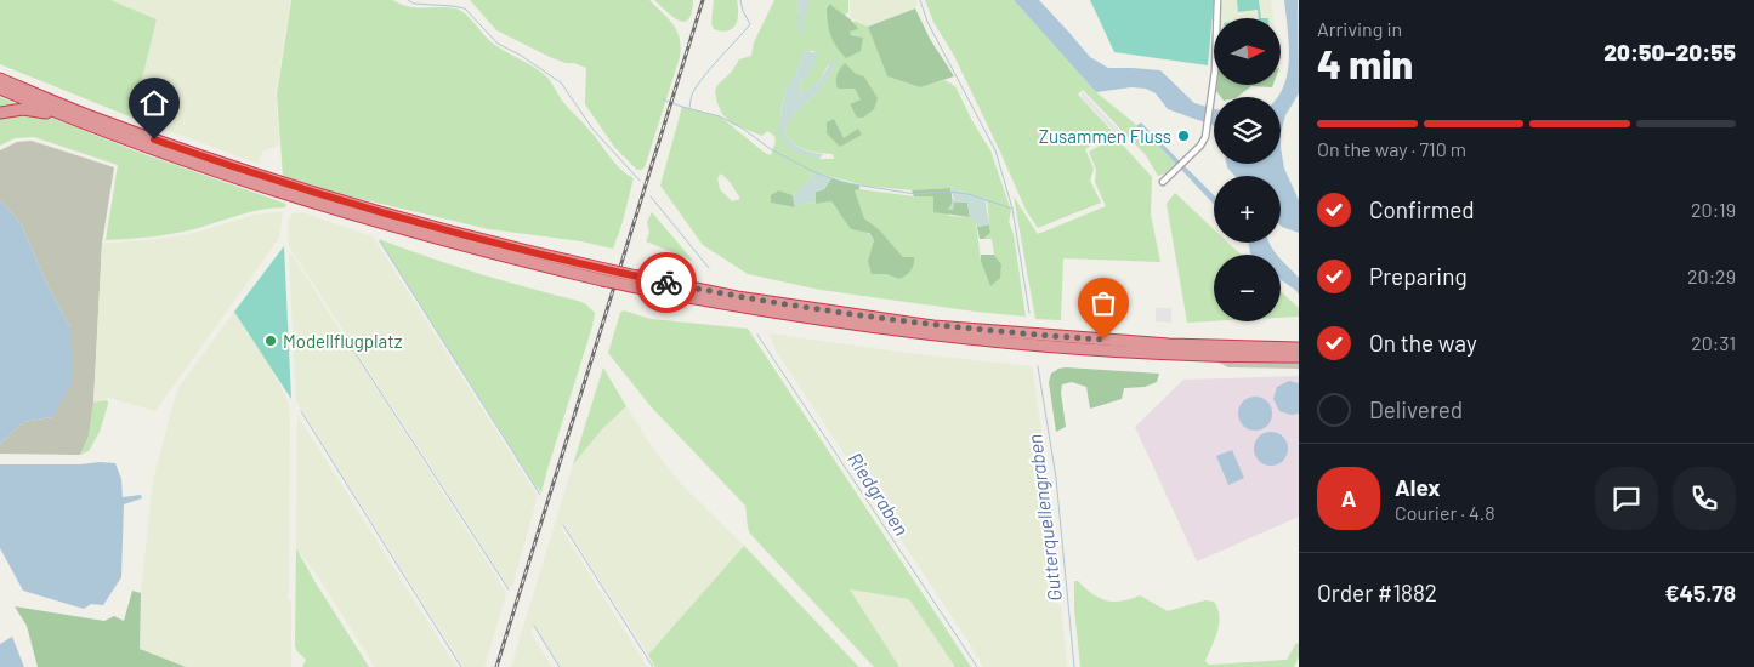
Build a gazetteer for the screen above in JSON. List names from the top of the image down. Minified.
{"water":["Riedgraben","Gutterquellengraben"],"places":["Zusammen Fluss","Modellflugplatz"],"north":"right","page":{"heading":["4 min","Arriving in","20:50–20:55"],"panel":["Alex","Courier · 4.8","Order #1882","€45.78"],"map_buttons":["+","−"],"bar":"On the way · 710 m","list":[["Confirmed","20:19"],["Preparing","20:29"],["On the way","20:31"],"Delivered"],"round":"A"}}
